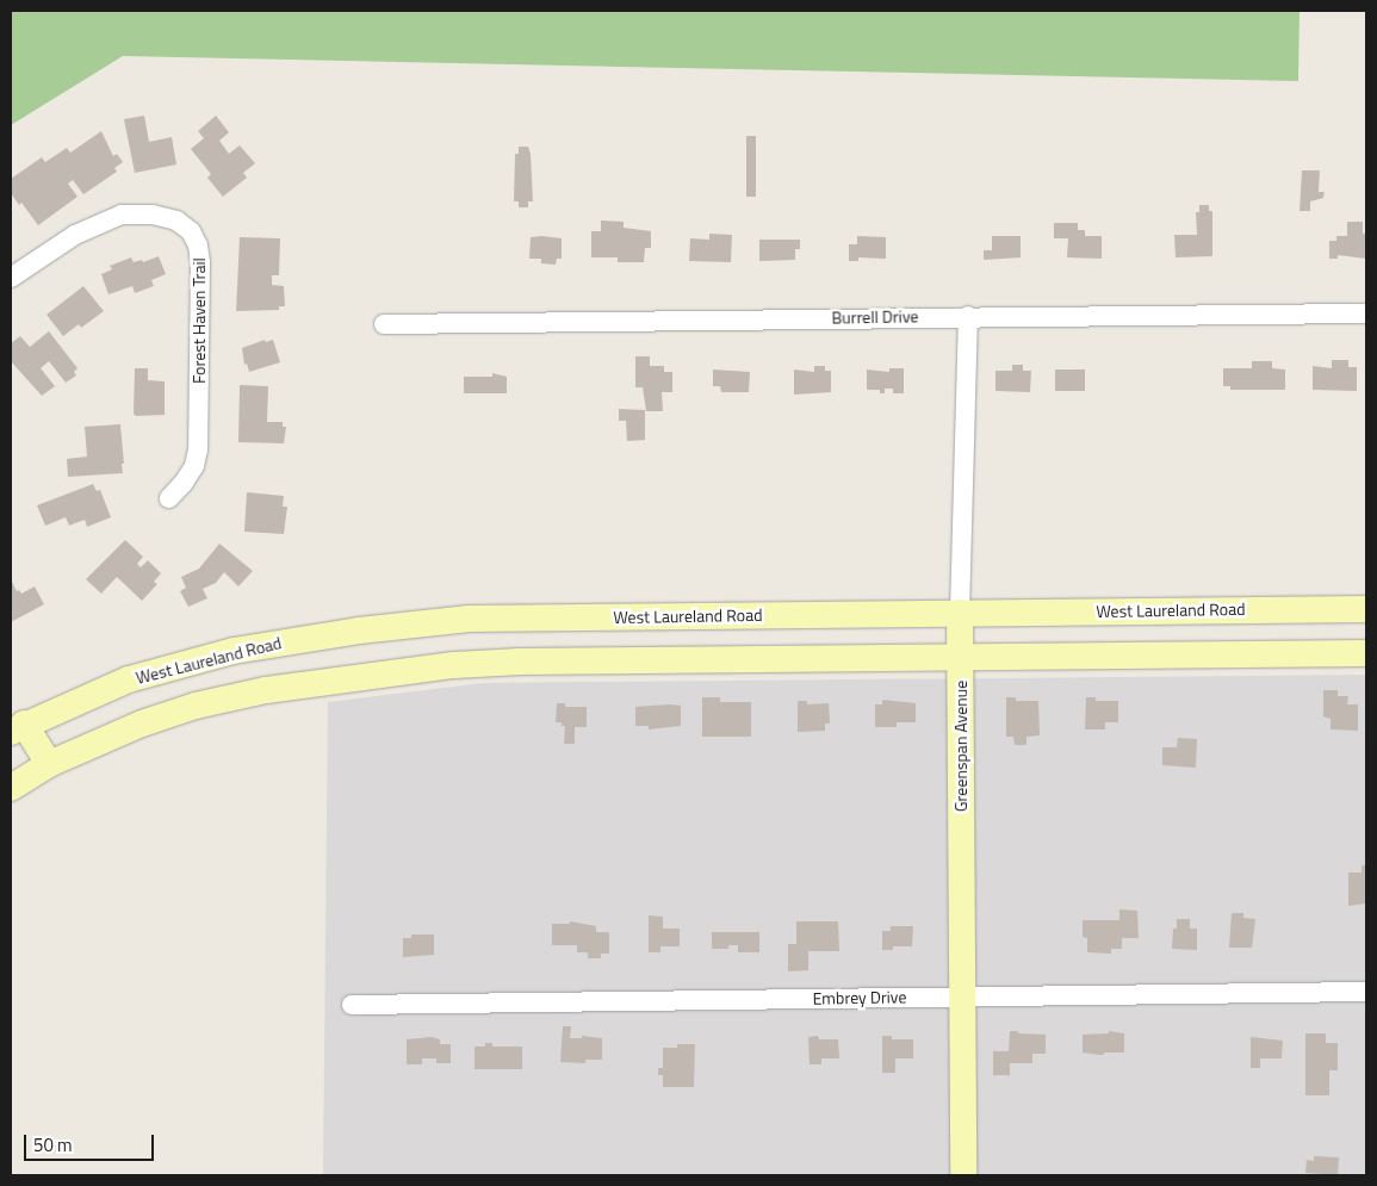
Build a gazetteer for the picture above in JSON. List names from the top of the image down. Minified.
{"streets":{"main road":["West Laureland Road","Greenspan Avenue"],"street":["Burrell Drive","Forest Haven Trail","Embrey Drive"]},"crossings":[["Burrell Drive","Greenspan Avenue"],["West Laureland Road","Greenspan Avenue"],["Greenspan Avenue","Embrey Drive"]],"scale_bar":"50 m"}
